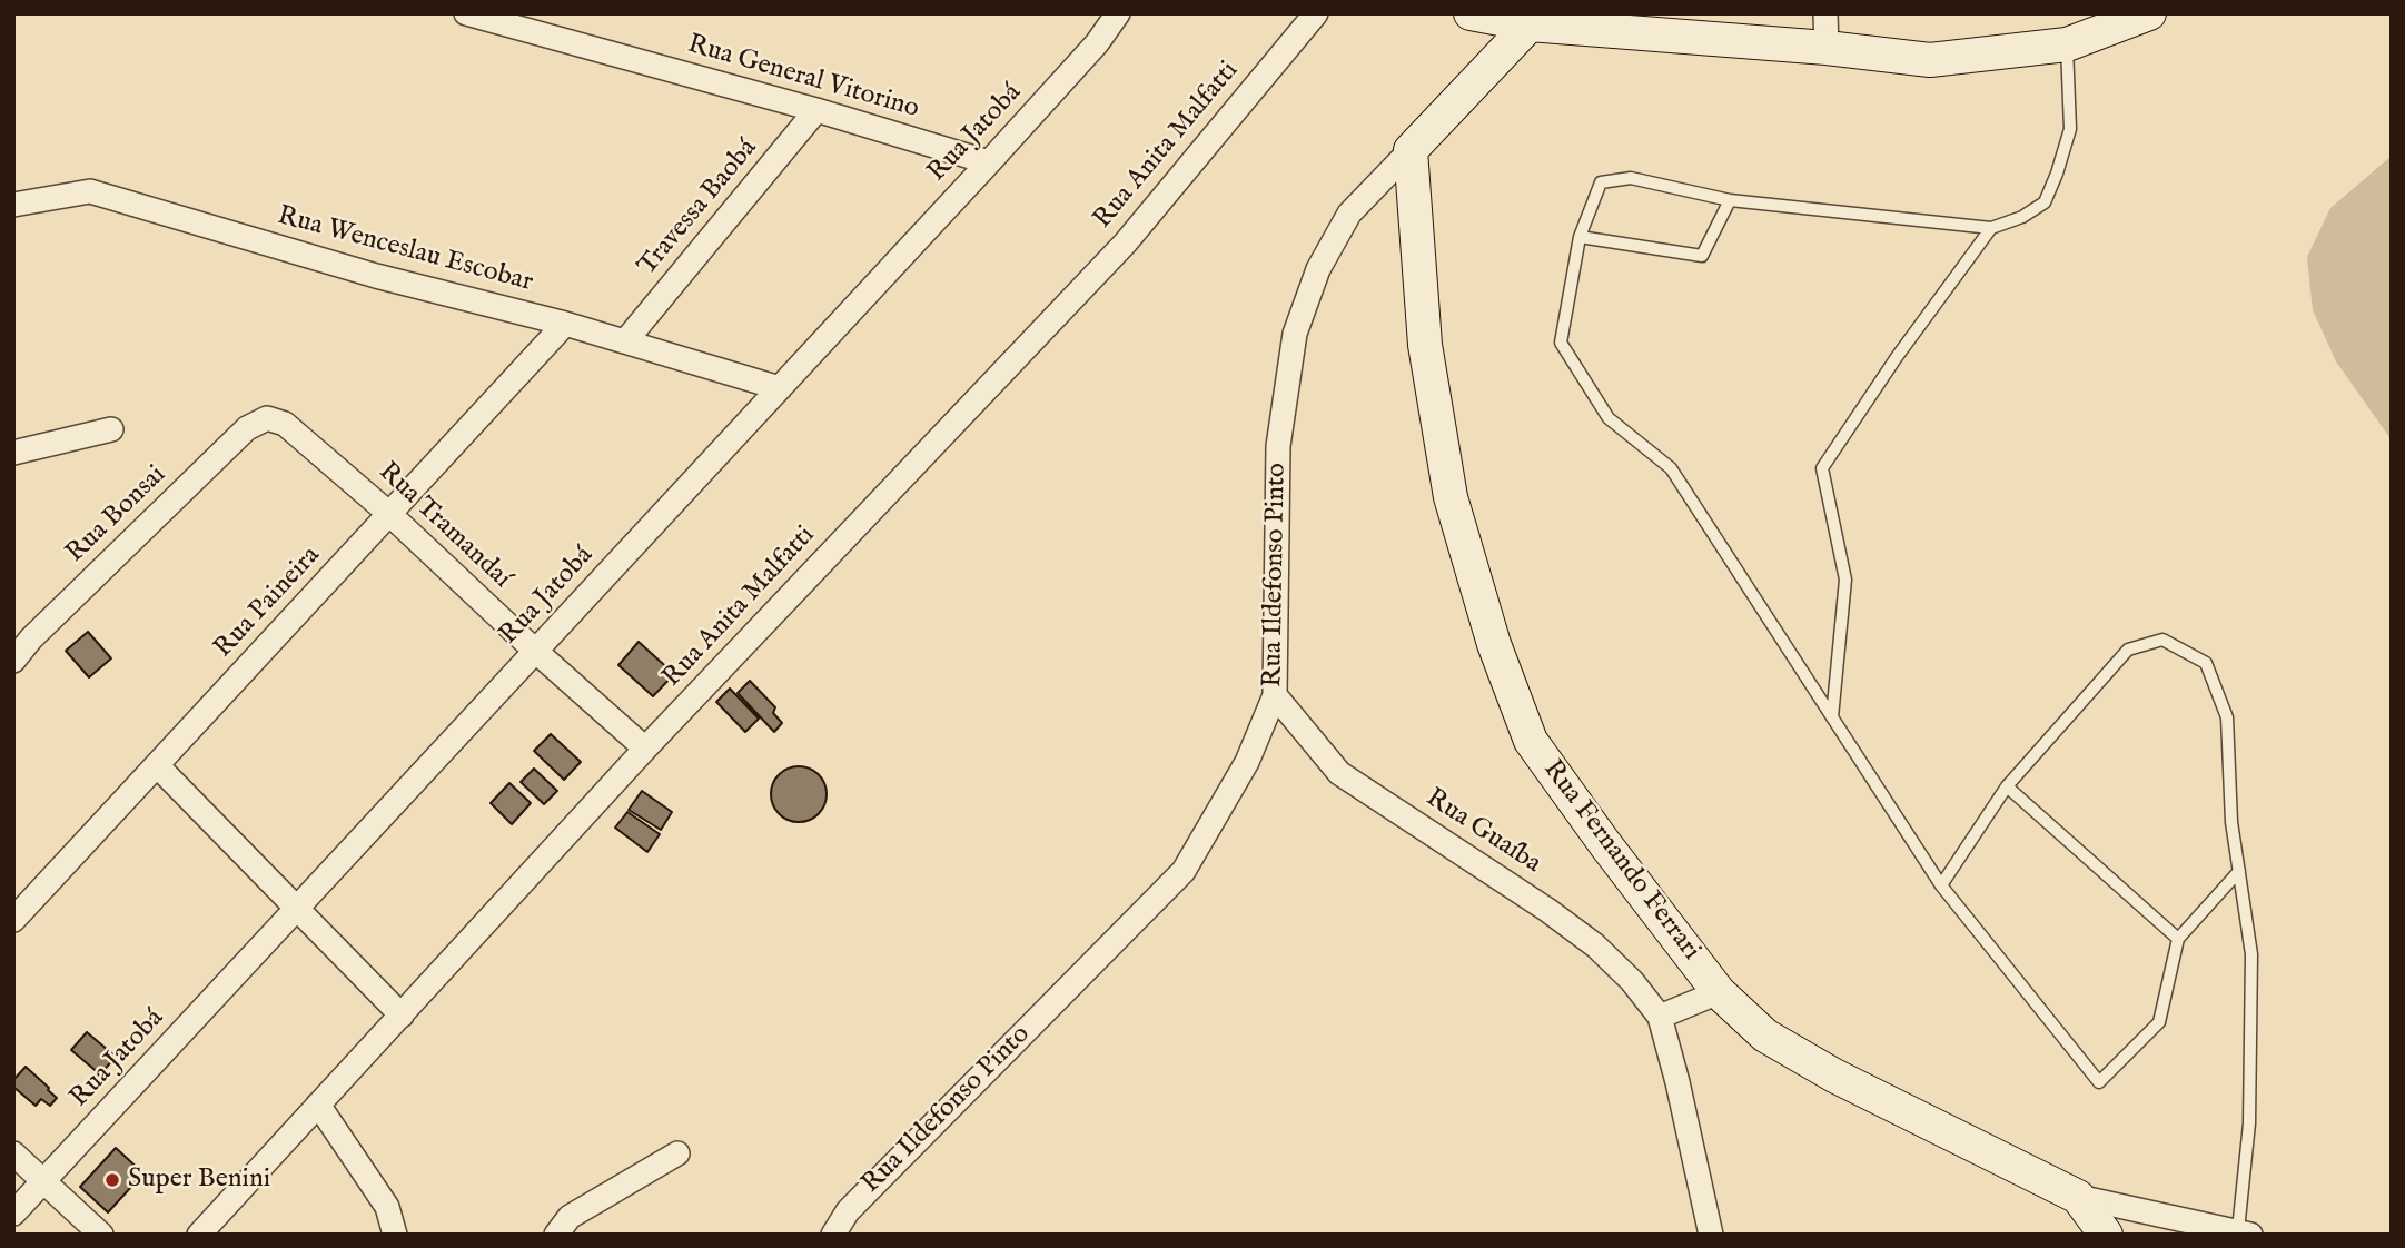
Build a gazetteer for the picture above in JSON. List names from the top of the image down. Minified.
{"streets":{"main road":["Rua Ildefonso Pinto","Rua Fernando Ferrari"],"street":["Rua General Vitorino","Rua Jatobá","Rua Anita Malfatti","Travessa Baobá","Rua Wenceslau Escobar","Rua Bonsai","Rua Tramandaí","Rua Paineira","Rua Guaíba"]},"crossings":[["Rua General Vitorino","Rua Jatobá"],["Rua General Vitorino","Travessa Baobá"],["Rua Jatobá","Rua Wenceslau Escobar"],["Rua Jatobá","Rua Tramandaí"],["Rua Anita Malfatti","Rua Tramandaí"],["Travessa Baobá","Rua Wenceslau Escobar"],["Rua Wenceslau Escobar","Rua Paineira"],["Rua Bonsai","Rua Tramandaí"],["Rua Tramandaí","Rua Paineira"],["Rua Ildefonso Pinto","Rua Guaíba"],["Rua Ildefonso Pinto","Rua Fernando Ferrari"]],"places":["Super Benini"]}
